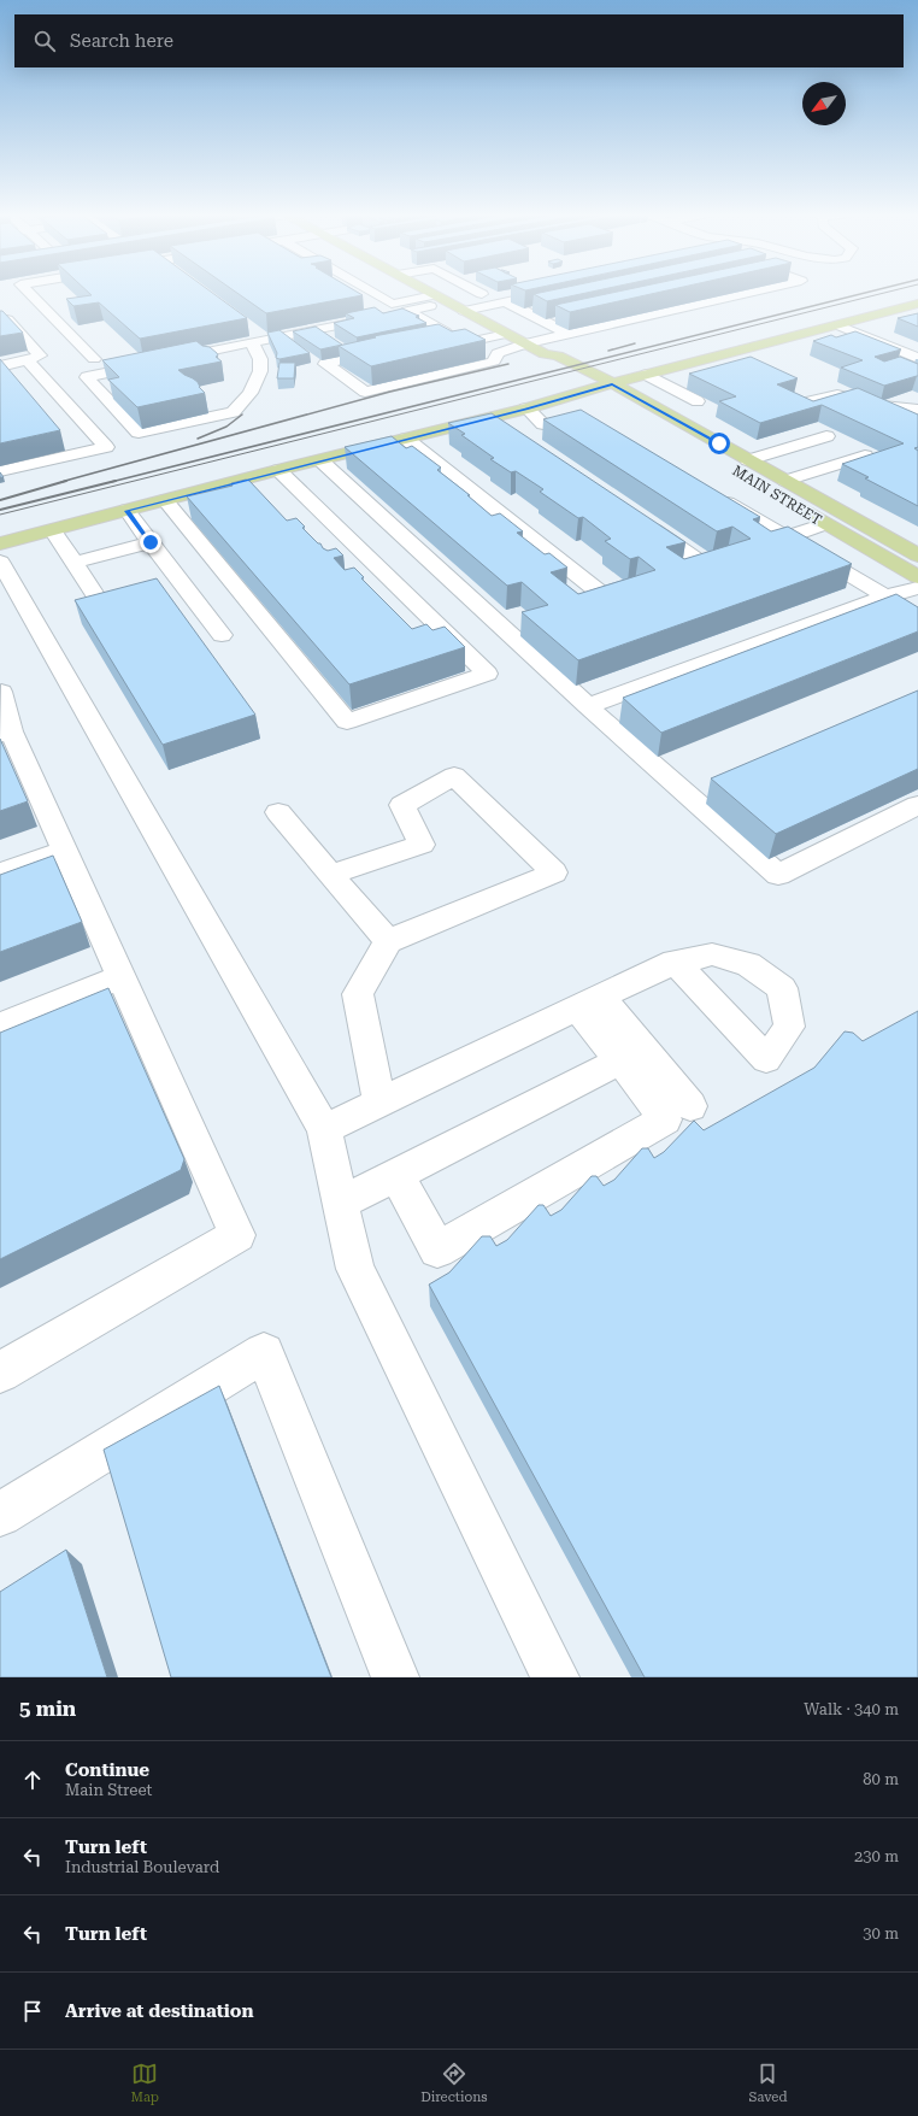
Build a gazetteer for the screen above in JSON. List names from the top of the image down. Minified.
{"streets":{"main road":["MAIN STREET"]},"north":"bottom left","page":{"search":"Search here","heading":["5 min","Walk · 340 m"],"list":[["Continue","Main Street","80 m"],["Turn left","Industrial Boulevard","230 m"],["Turn left","30 m"],"Arrive at destination"],"nav":["Map","Directions","Saved"]}}
